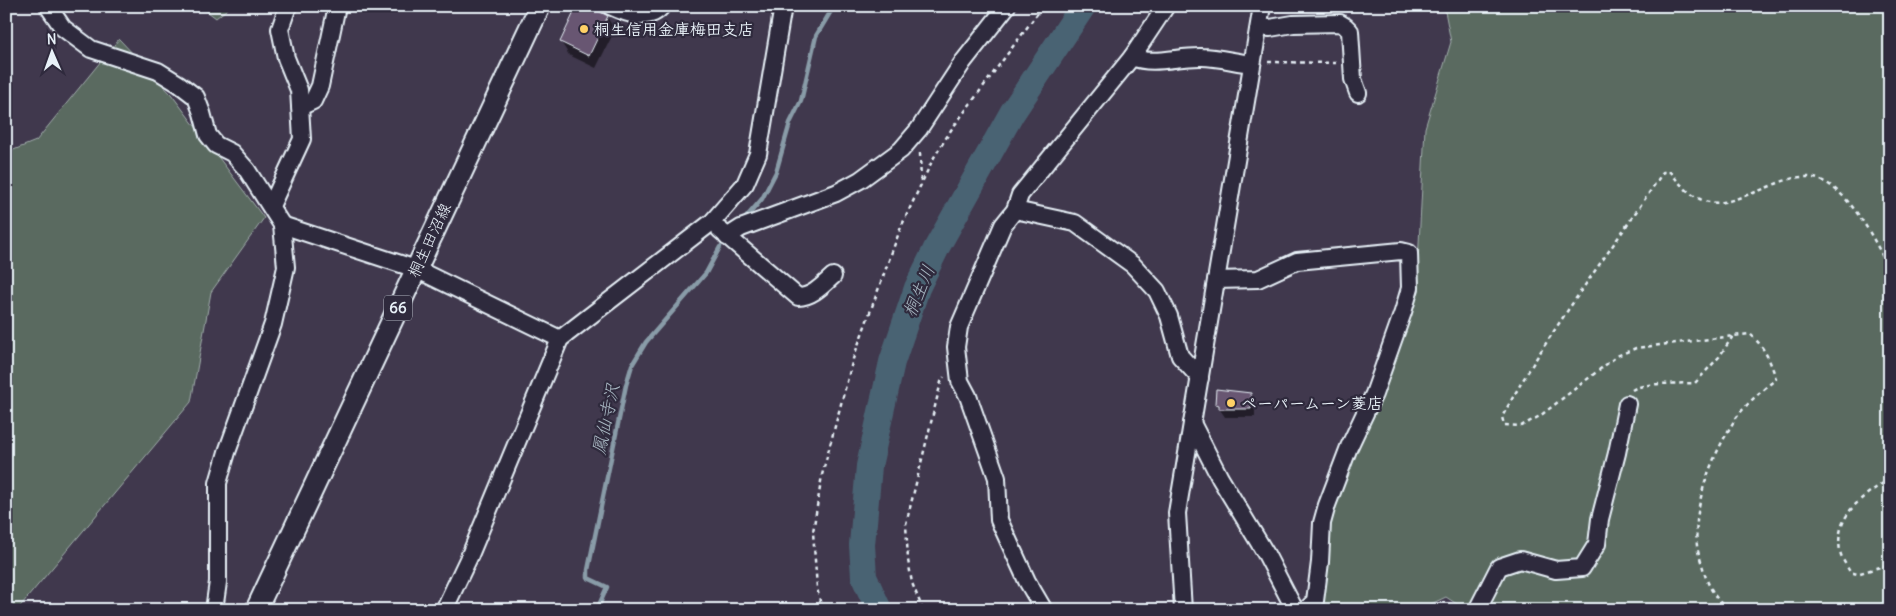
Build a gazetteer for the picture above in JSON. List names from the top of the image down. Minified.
{"streets":{"main road":["桐生田沼線","66"]},"water":["桐生川","鳳仙寺沢"],"places":["桐生信用金庫梅田支店","ペーパームーン菱店"],"north":"top"}
